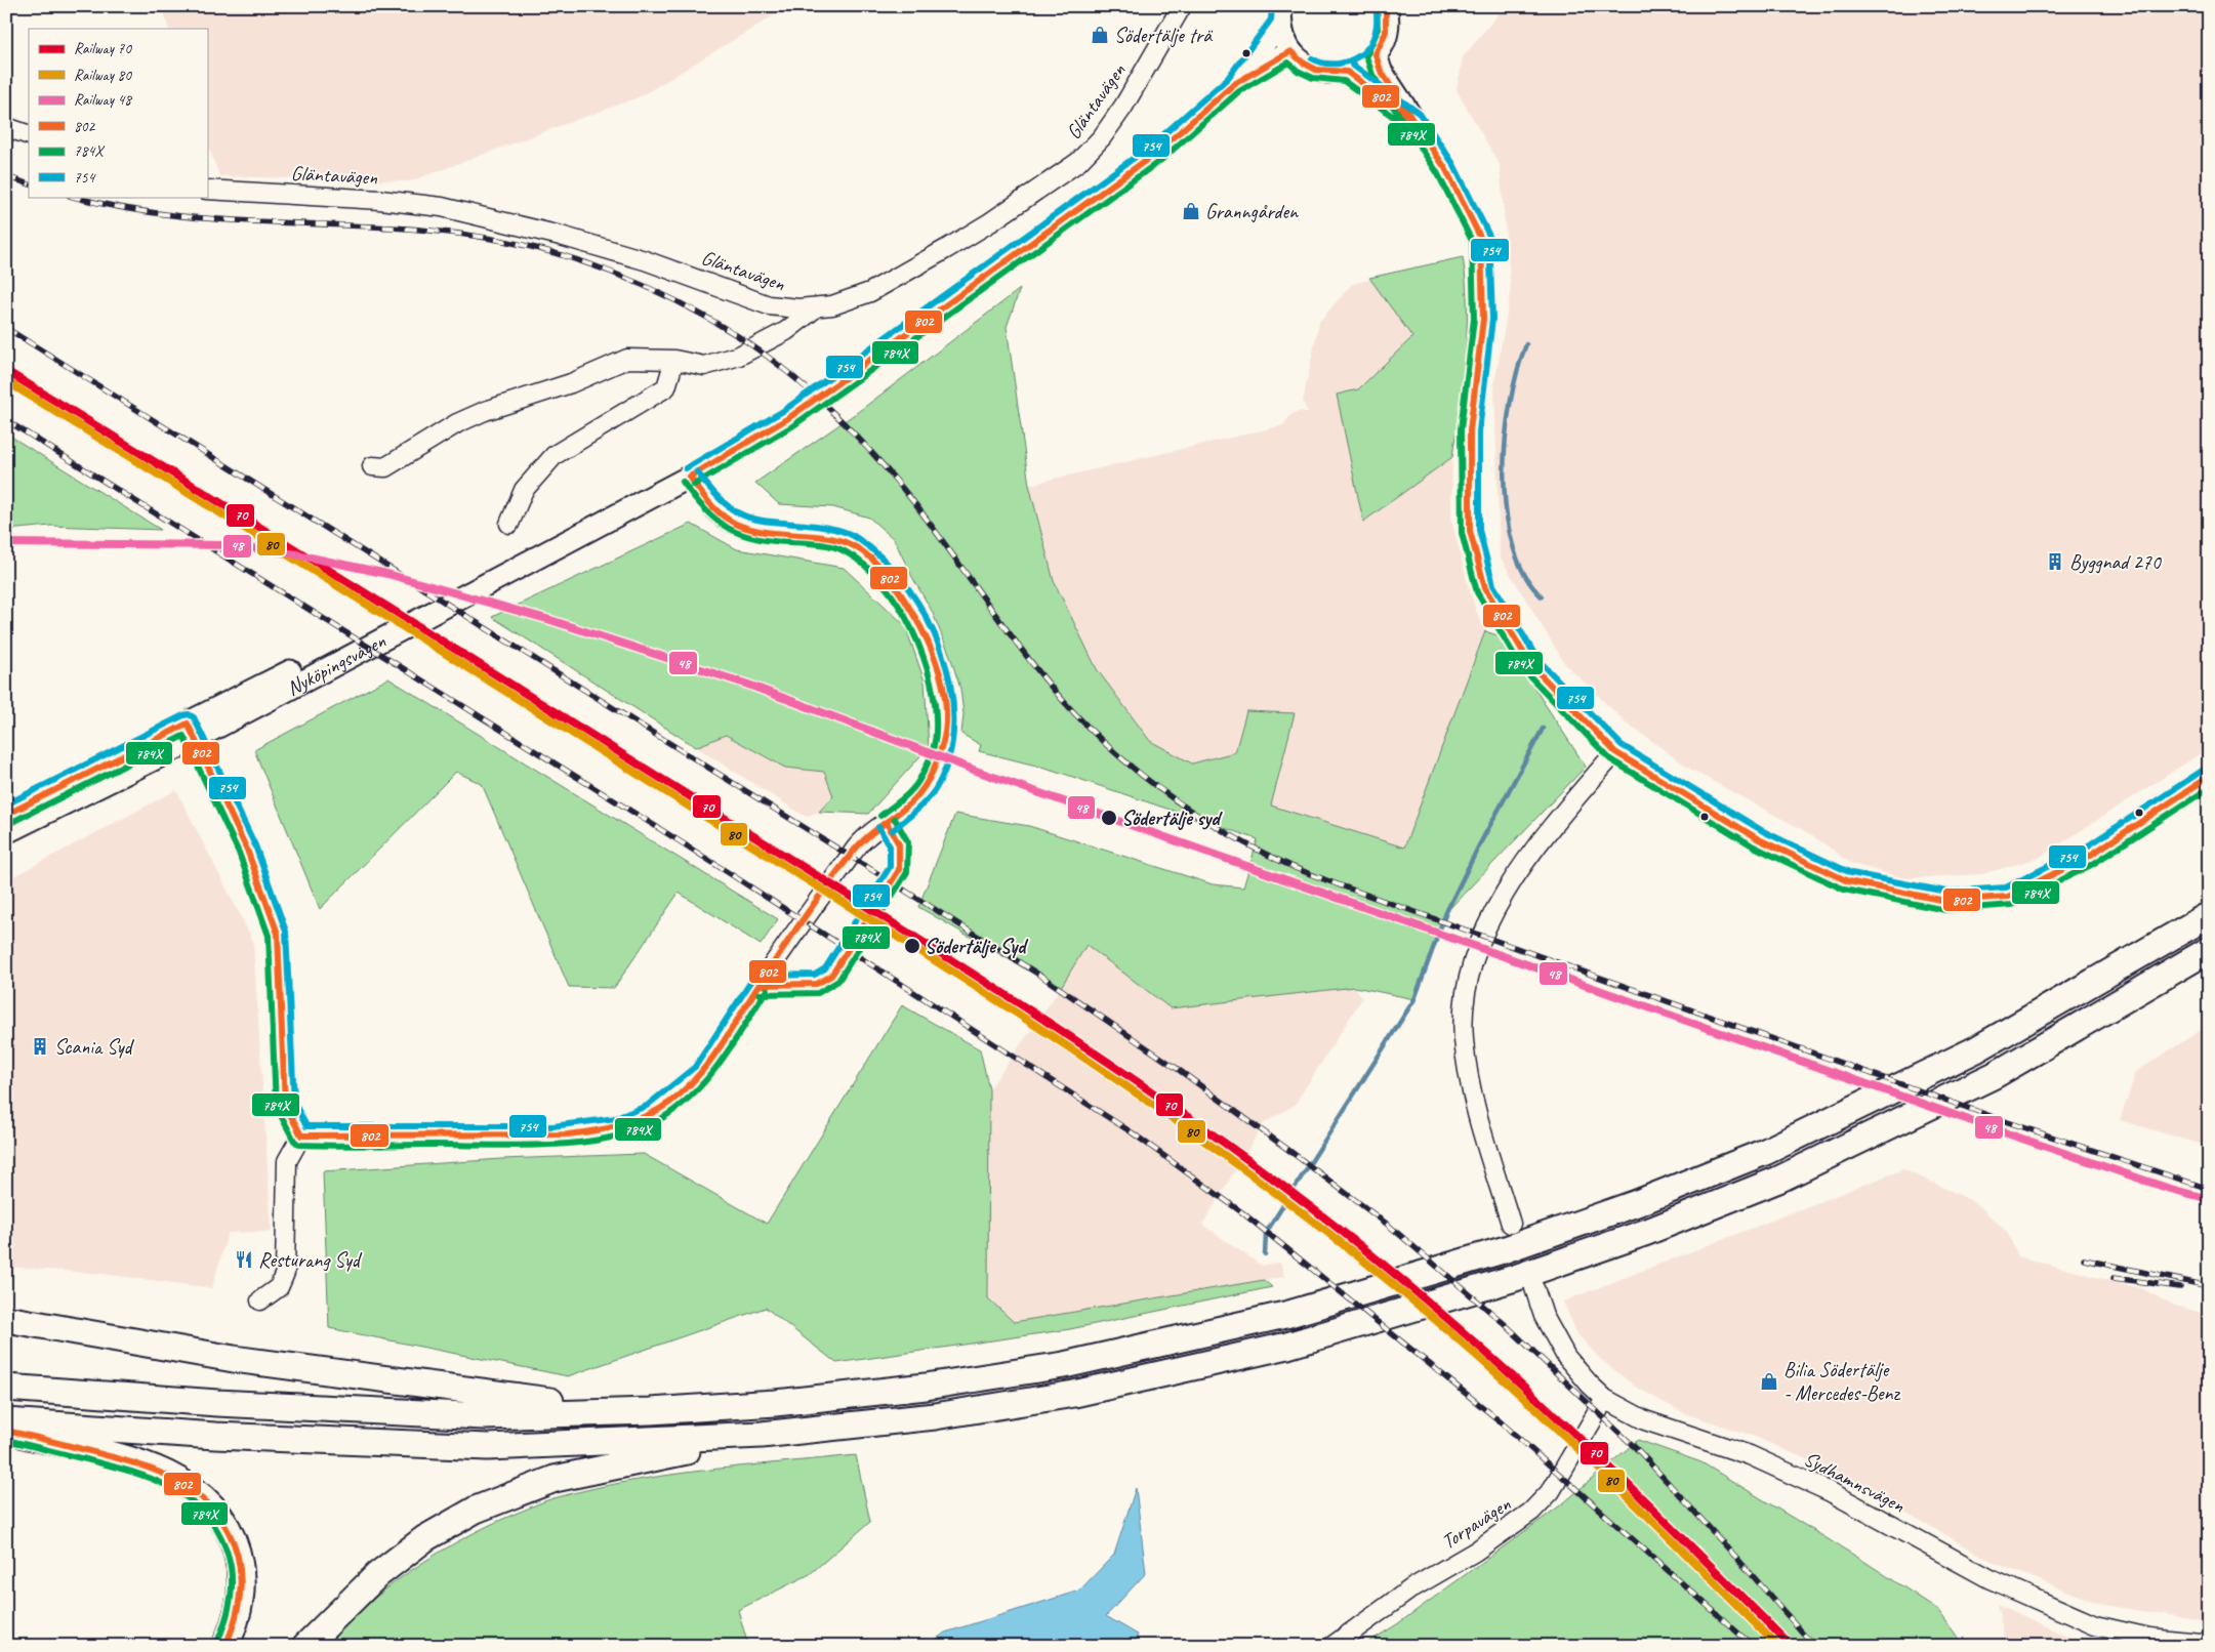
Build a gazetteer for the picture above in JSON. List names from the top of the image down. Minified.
{"streets":{"main road":["Nyköpingsvägen"],"street":["Gläntavägen","Sydhamnsvägen","Torpavägen"]},"crossings":[["Sydhamnsvägen","Torpavägen"]],"places":{"shop":["Södertälje trä","Granngården","Bilia Södertälje - Mercedes-Benz"],"building":["Byggnad 270","Scania Syd"],"other":["Södertälje syd","Södertälje Syd"],"restaurant":["Resturang Syd"]},"lines":["transit line 802","transit line 754","transit line 784X","rail line 70","rail line 80","rail line 48"],"legend":["Railway 70","Railway 80","Railway 48","802","784X","754"]}
